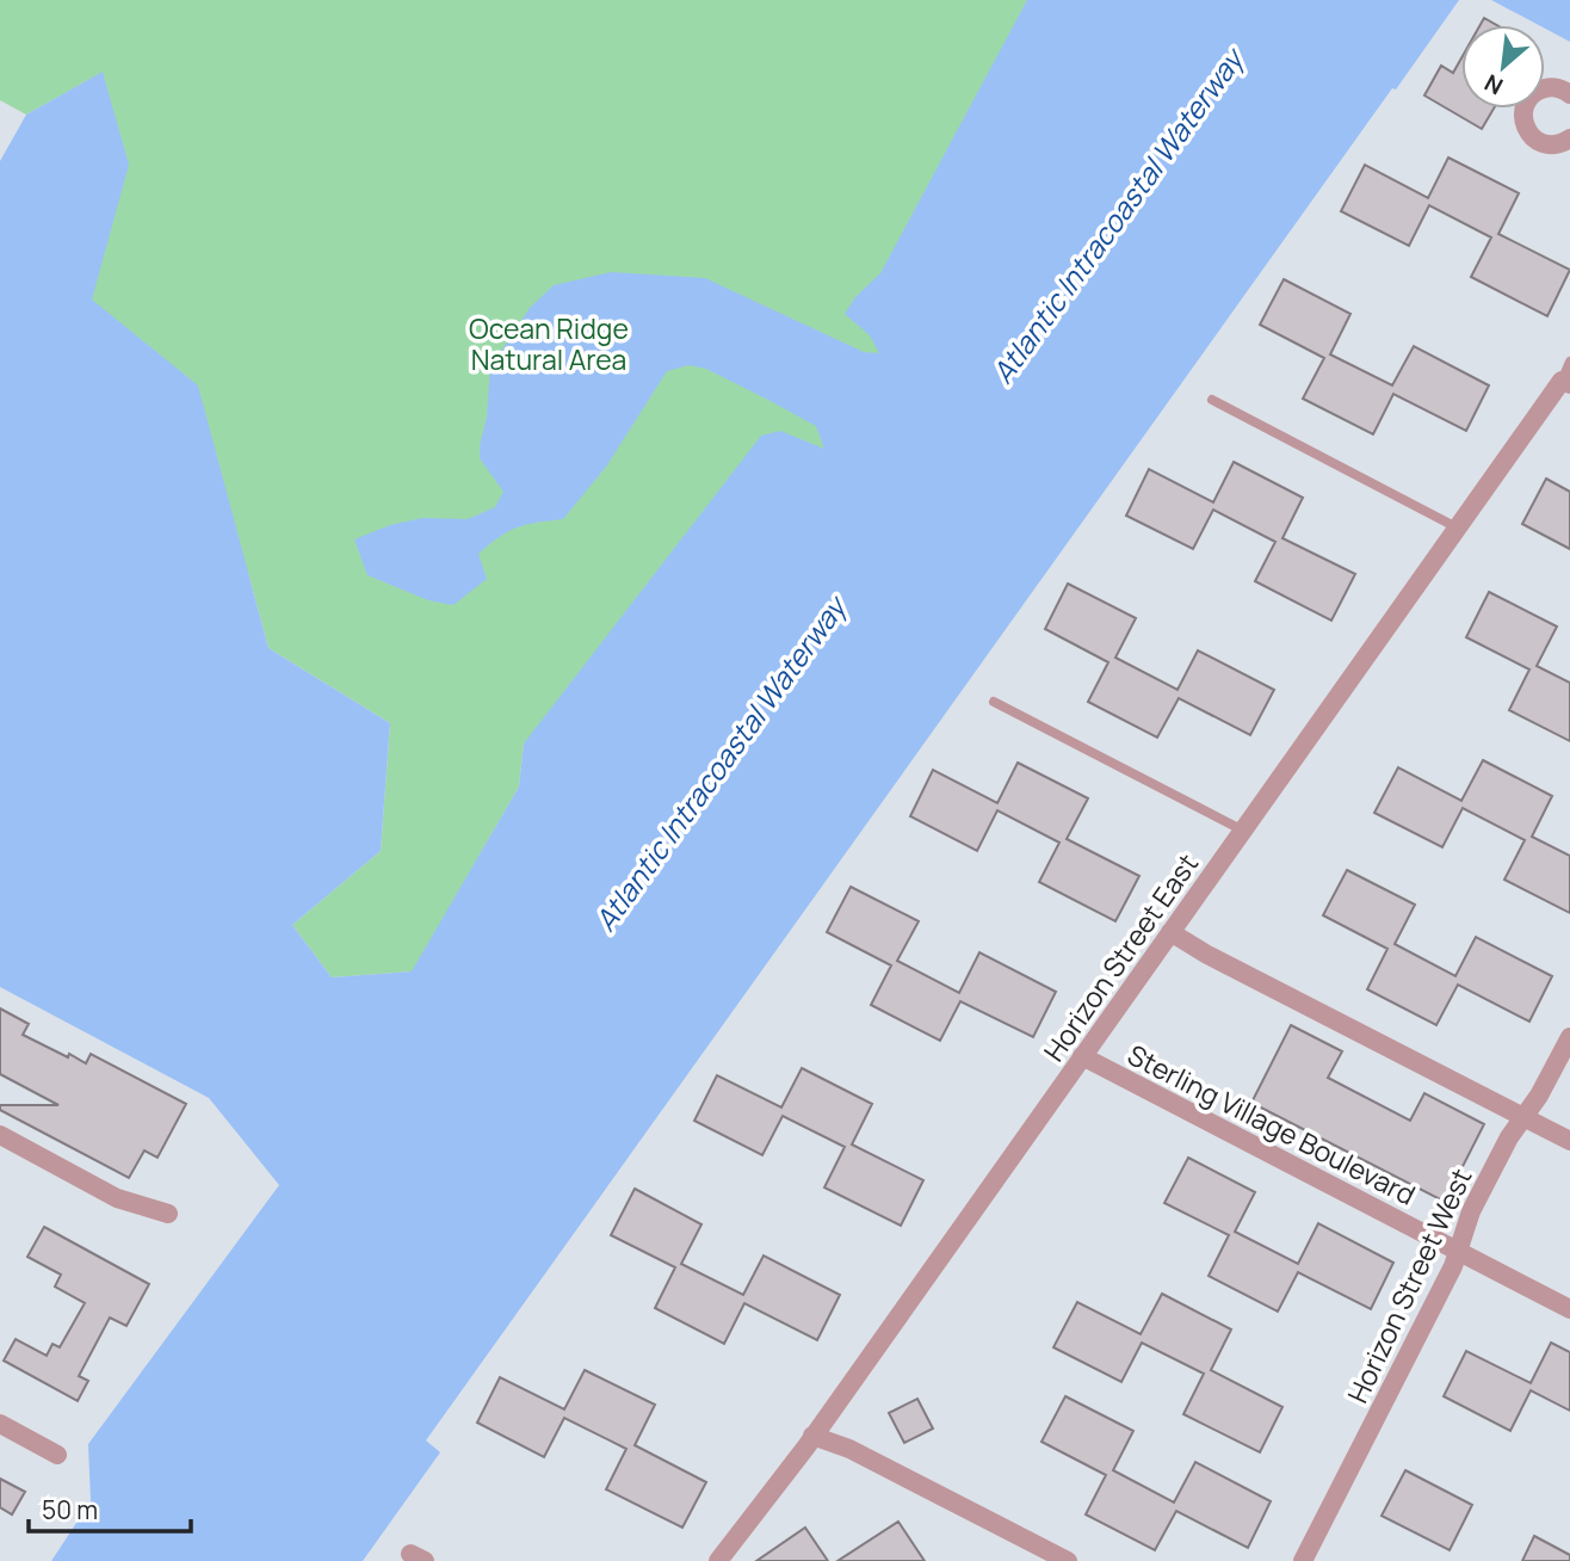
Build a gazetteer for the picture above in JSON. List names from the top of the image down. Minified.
{"streets":{"street":["Horizon Street East","Sterling Village Boulevard","Horizon Street West"]},"crossings":[["Horizon Street East","Sterling Village Boulevard"],["Sterling Village Boulevard","Horizon Street West"]],"water":["Atlantic Intracoastal Waterway"],"parks":["Ocean Ridge Natural Area"],"scale_bar":"50 m","north":"bottom left"}
